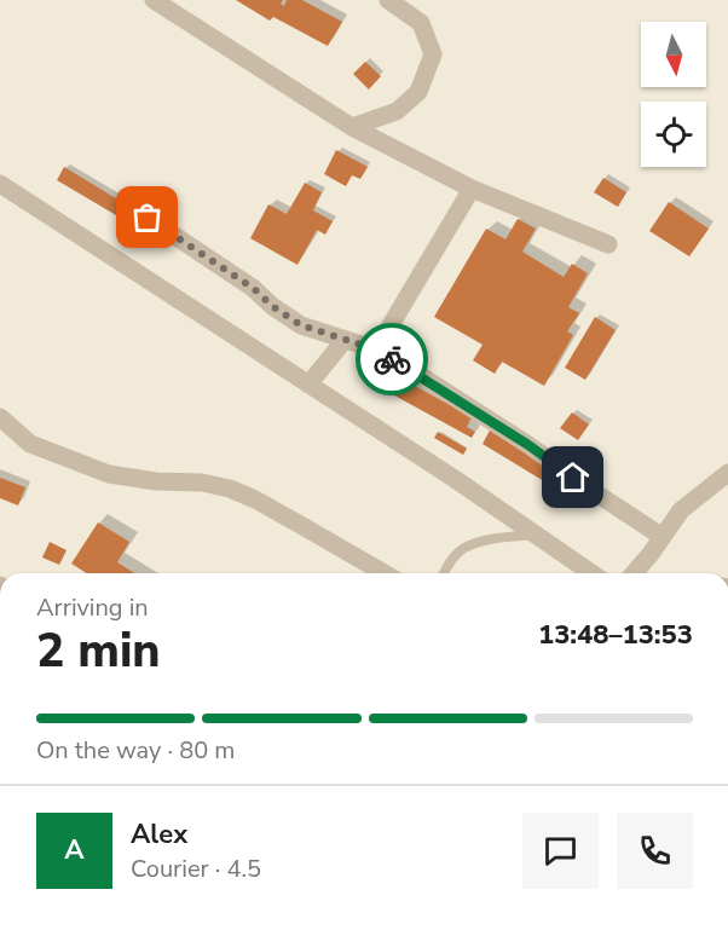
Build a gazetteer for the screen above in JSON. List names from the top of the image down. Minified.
{"north":"bottom","page":{"heading":["2 min","Arriving in","13:48–13:53"],"panel":["Alex","Courier · 4.5"],"bar":"On the way · 80 m","round":"A"}}
